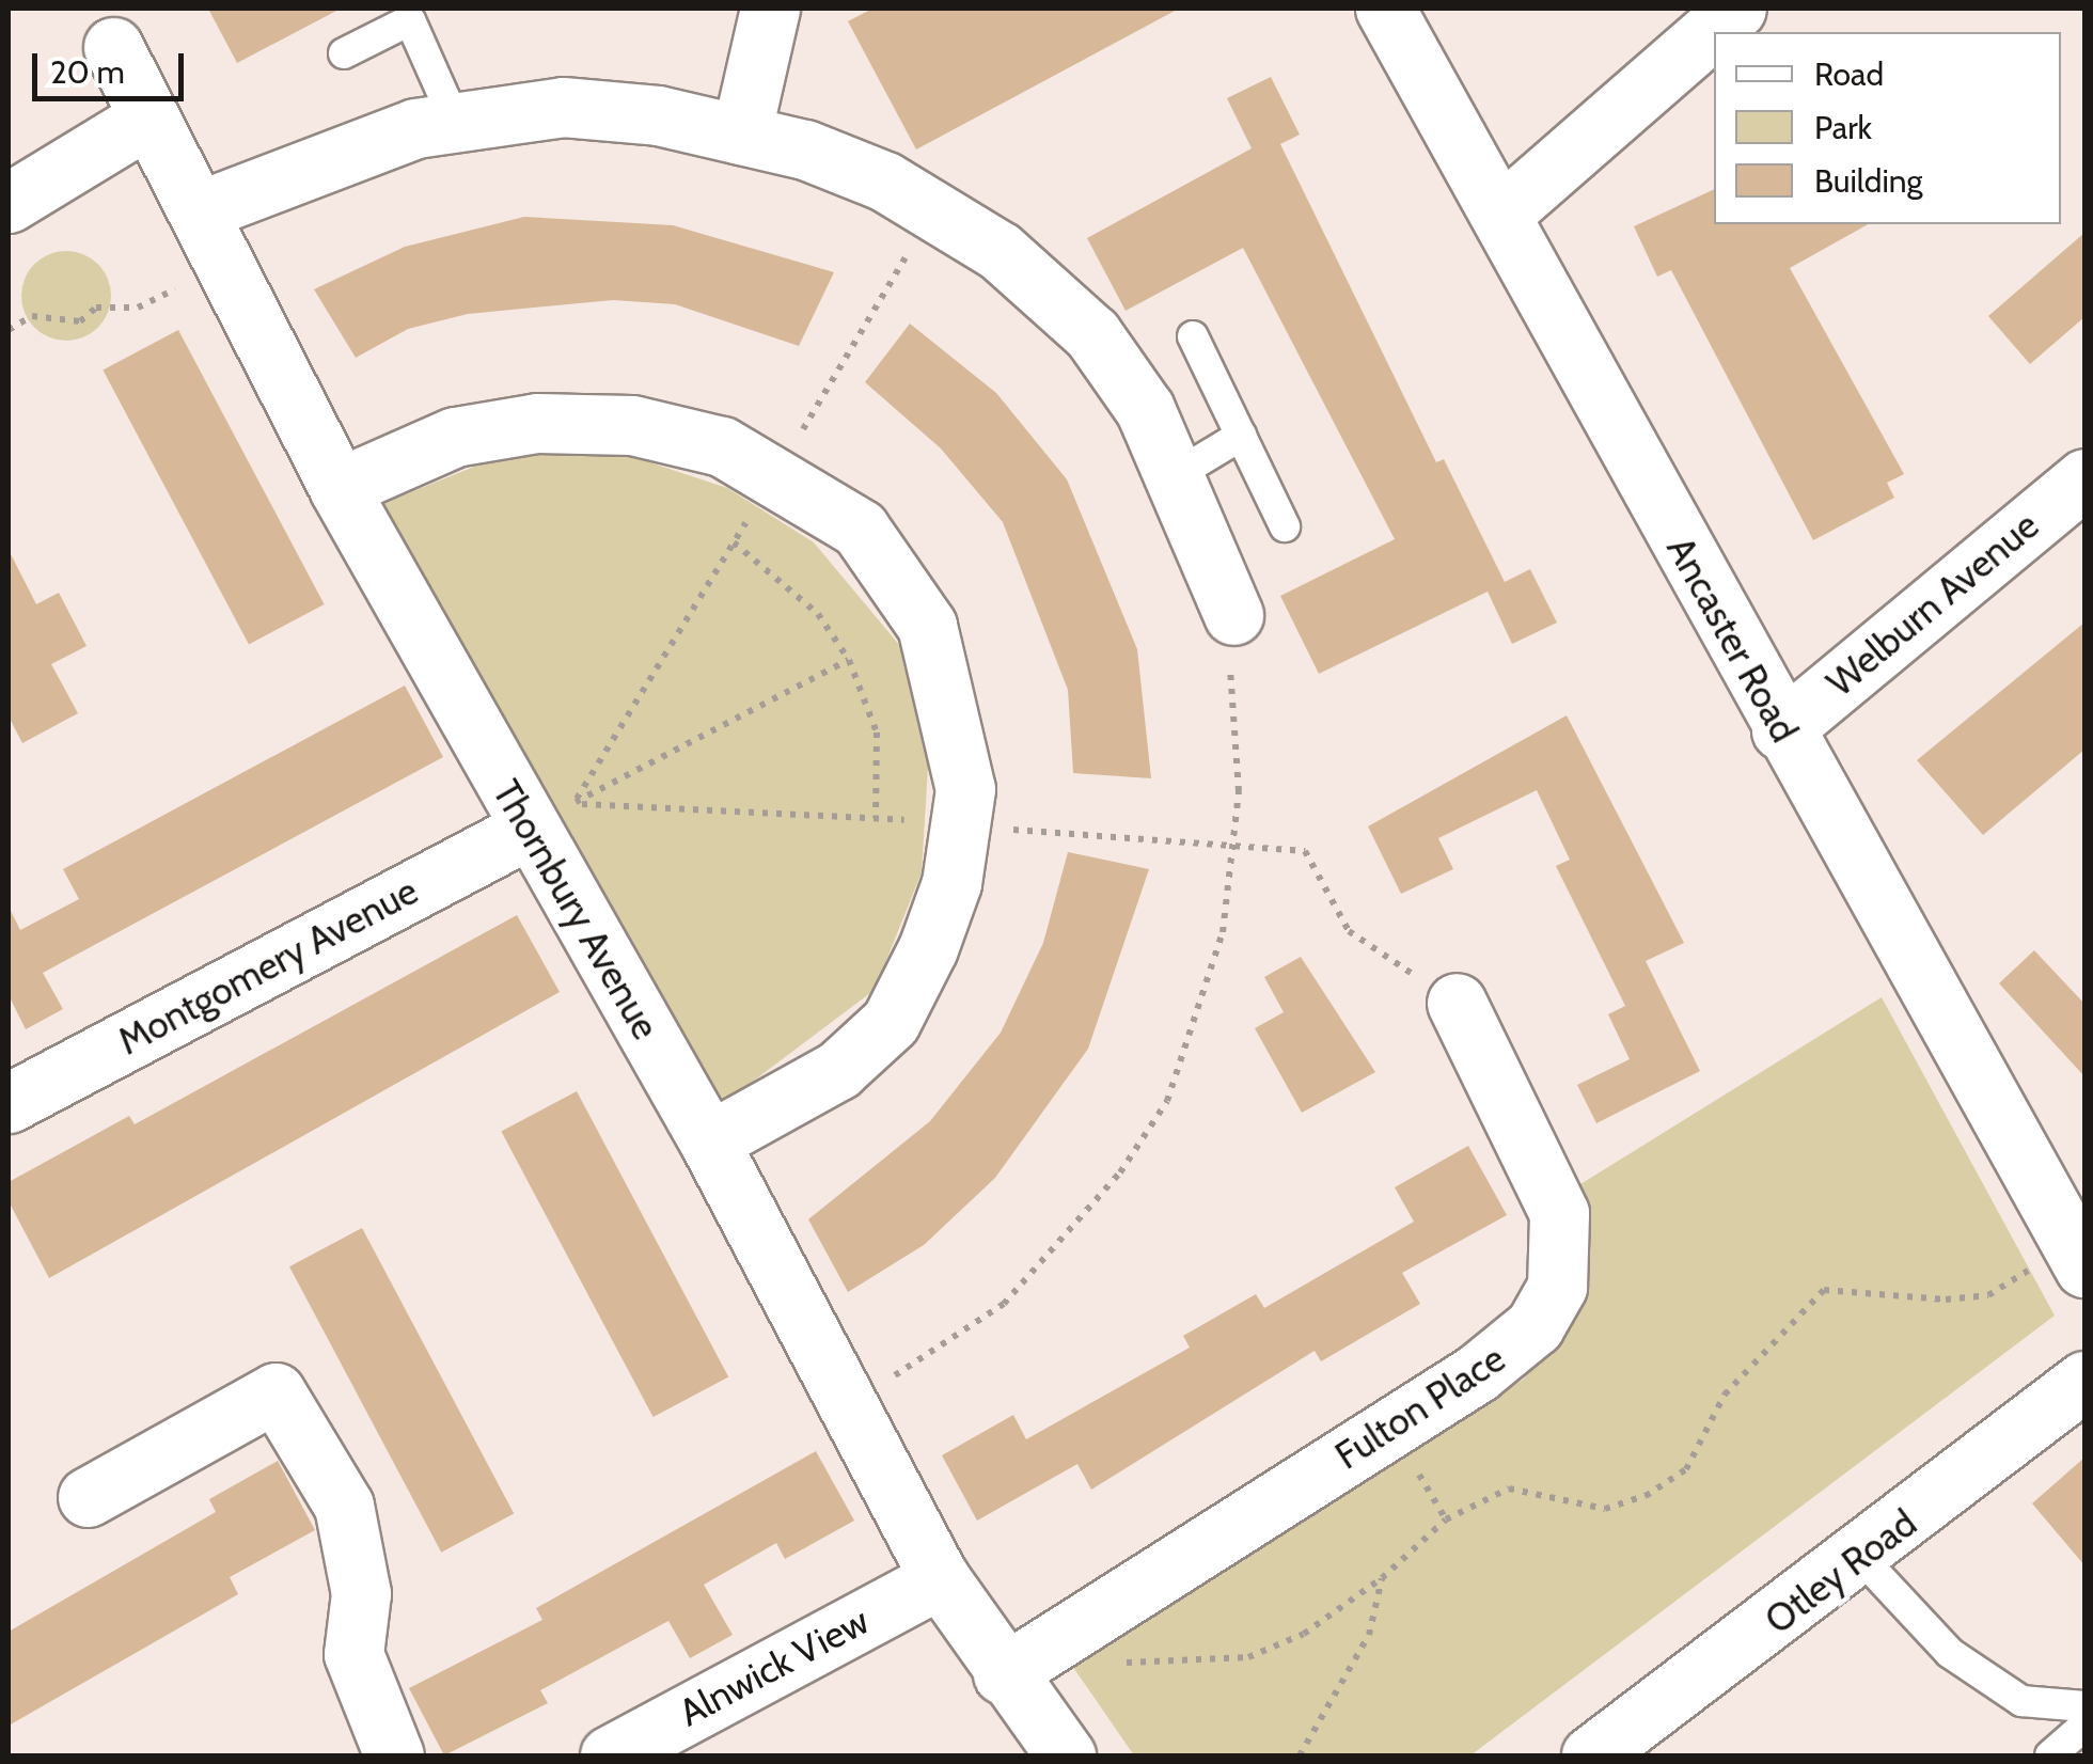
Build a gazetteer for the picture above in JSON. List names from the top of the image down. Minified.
{"streets":{"main road":["Welburn Avenue","Ancaster Road","Thornbury Avenue","Montgomery Avenue","Fulton Place","Otley Road","Alnwick View"]},"crossings":[["Welburn Avenue","Ancaster Road"],["Thornbury Avenue","Montgomery Avenue"],["Thornbury Avenue","Fulton Place"],["Thornbury Avenue","Alnwick View"]],"legend":["Road","Park","Building"],"scale_bar":"20 m"}
